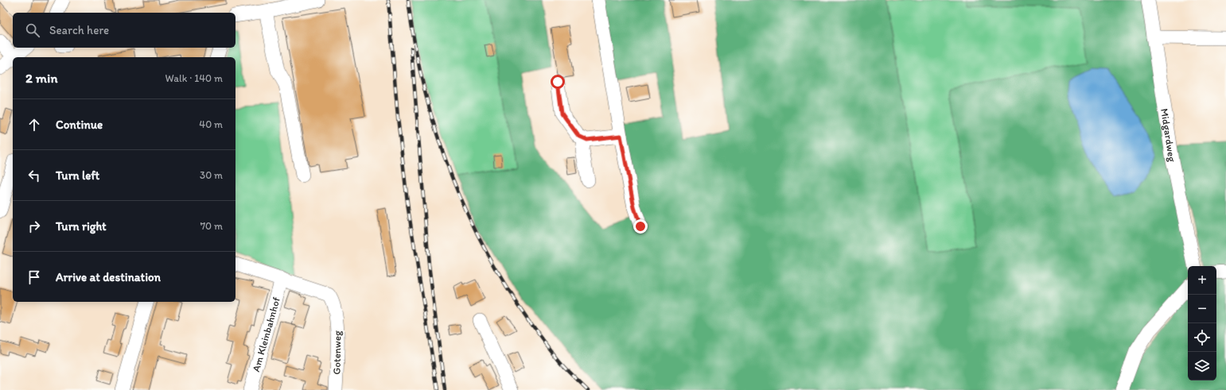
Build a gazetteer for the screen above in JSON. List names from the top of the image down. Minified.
{"streets":{"street":["Midgardweg","Am Kleinbahnhof","Gotenweg"]},"crossings":[["Am Kleinbahnhof","Gotenweg"]],"page":{"search":"Search here","heading":["2 min","Walk · 140 m"],"list":[["Continue","40 m"],["Turn left","30 m"],["Turn right","70 m"],"Arrive at destination"],"map_buttons":["+","−"]}}
